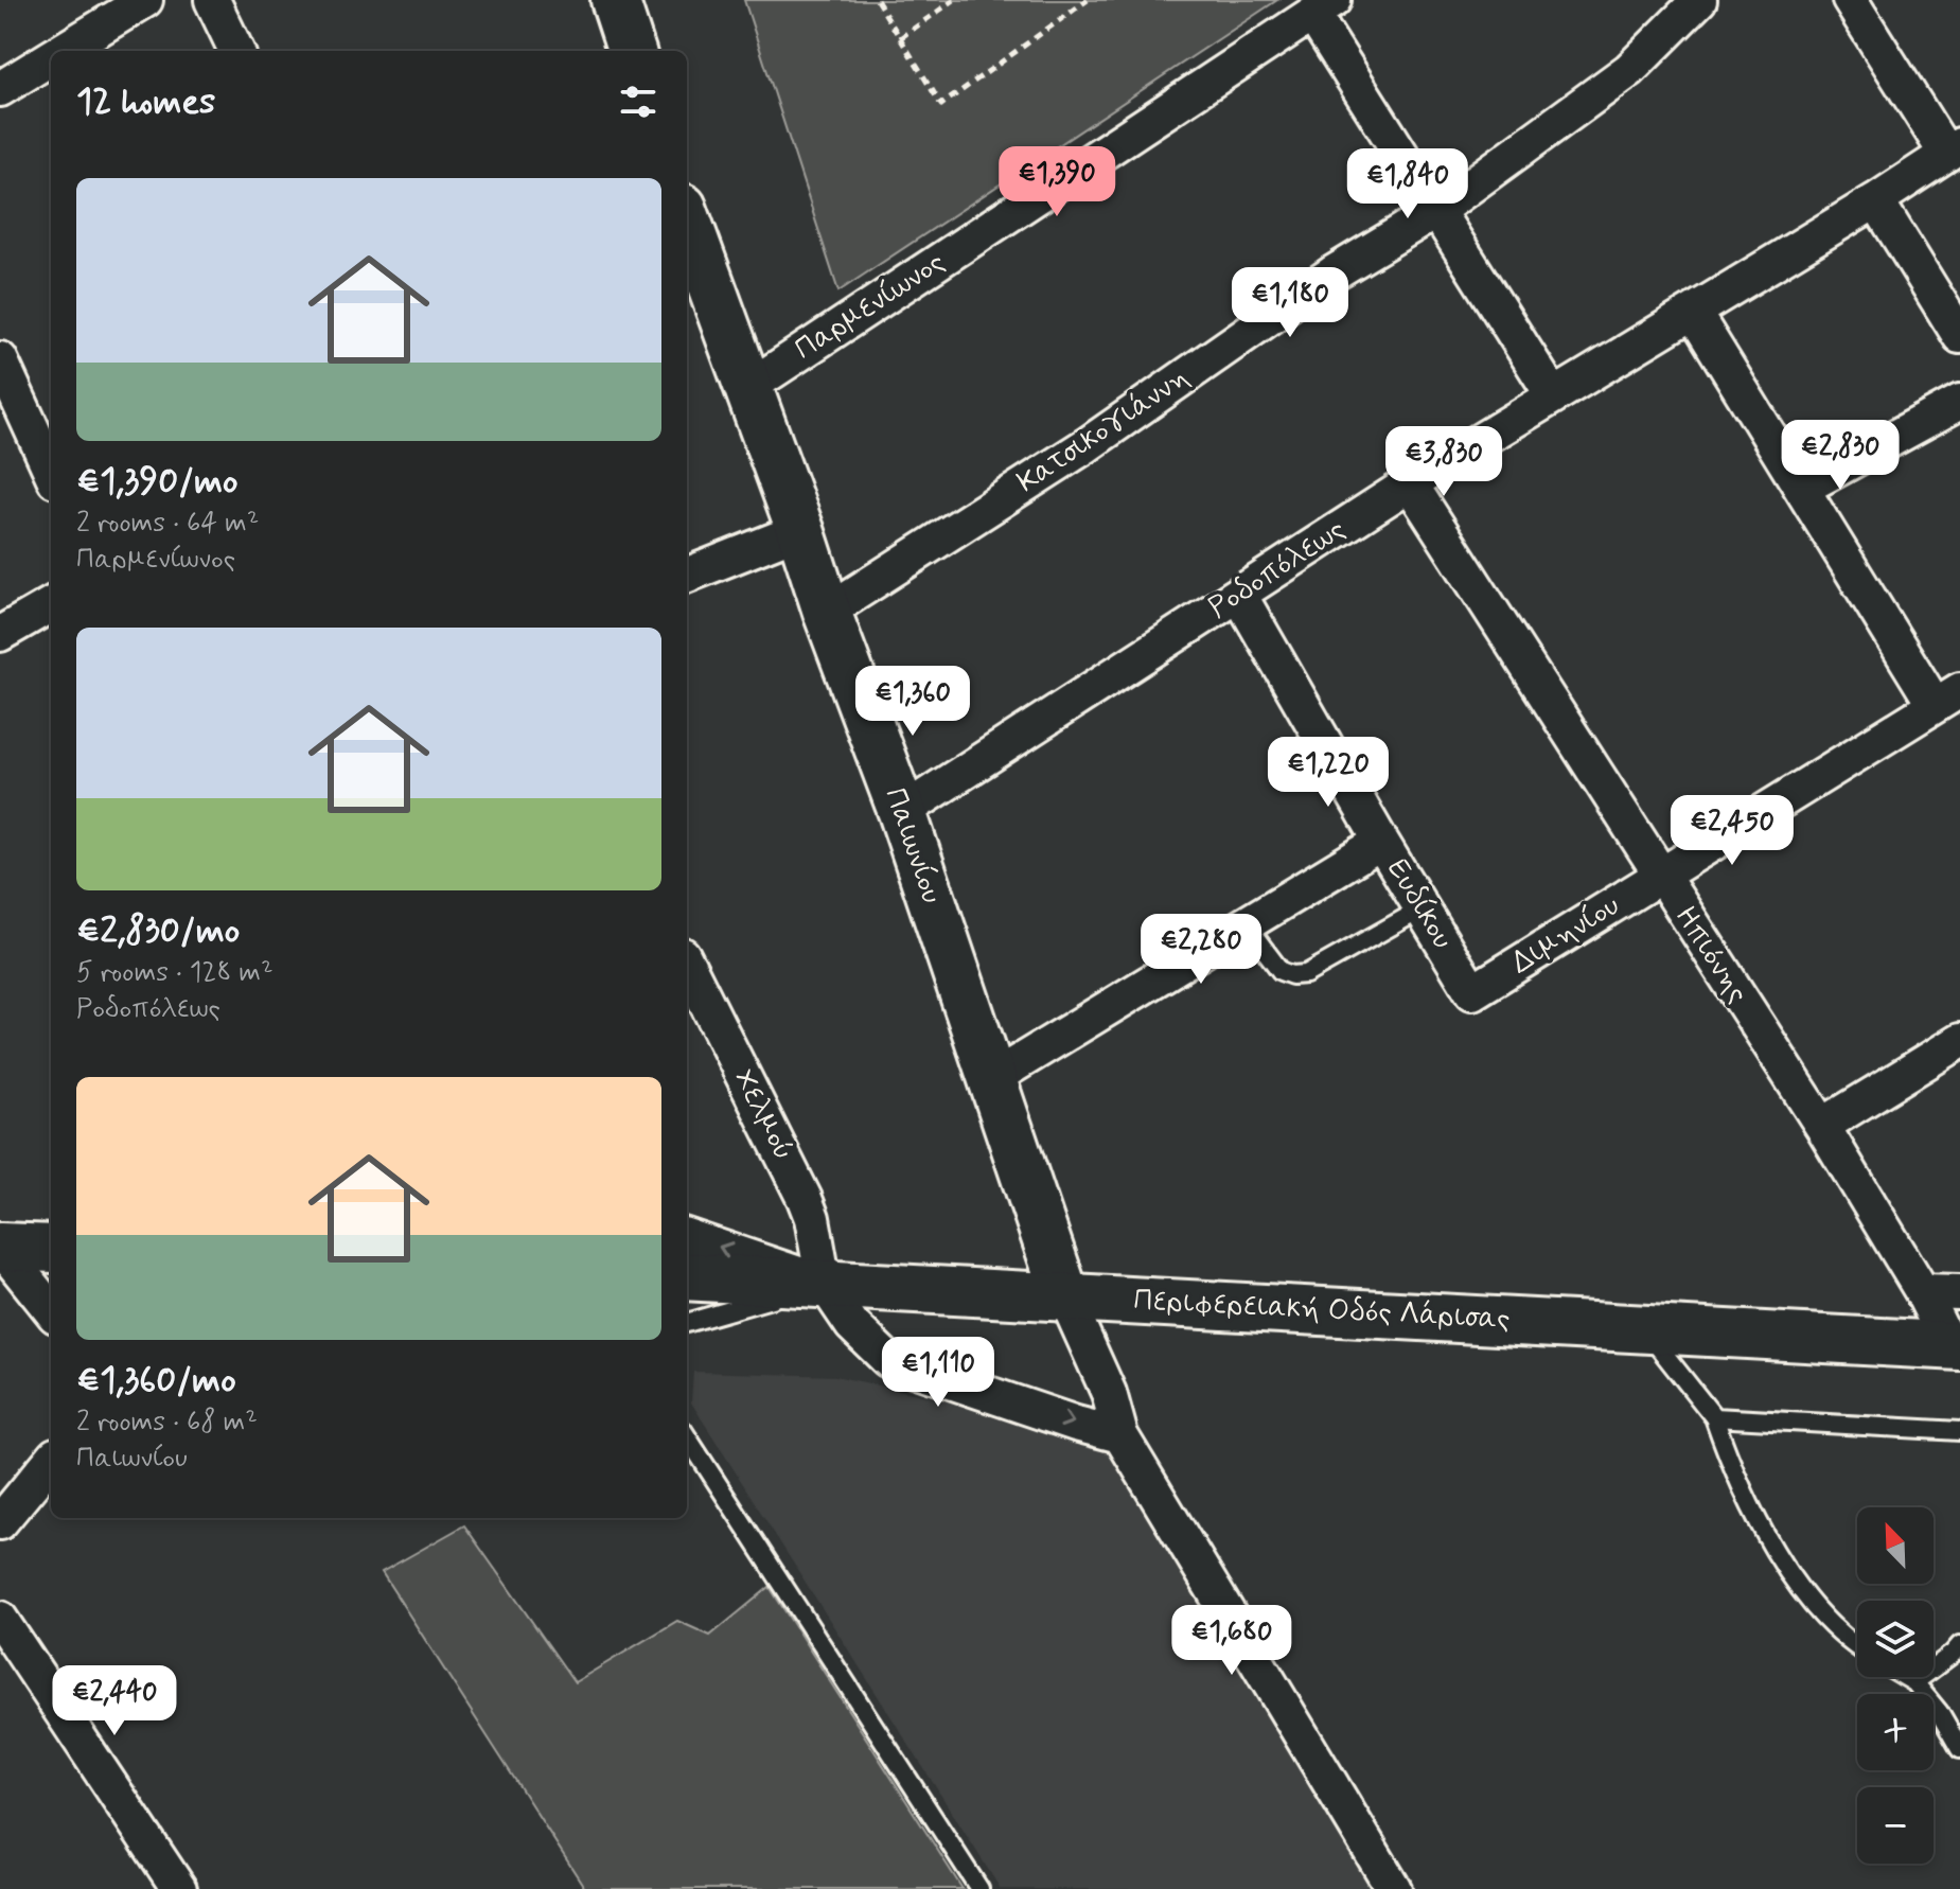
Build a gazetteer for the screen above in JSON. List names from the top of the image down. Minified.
{"streets":{"main road":["Παιωνίου","Περιφερειακή Οδός Λάρισας"],"street":["Παρμενίωνος","Κατσικογιάννη","Ροδοπόλεως","Ευδίκου","Διμηνίου","Ηπιόνης","Χελμού"]},"crossings":[["Παρμενίωνος","Παιωνίου"],["Κατσικογιάννη","Παιωνίου"],["Ροδοπόλεως","Παιωνίου"],["Ροδοπόλεως","Ευδίκου"],["Ροδοπόλεως","Ηπιόνης"],["Παιωνίου","Περιφερειακή Οδός Λάρισας"],["Ευδίκου","Διμηνίου"],["Διμηνίου","Ηπιόνης"],["Ηπιόνης","Περιφερειακή Οδός Λάρισας"],["Χελμού","Περιφερειακή Οδός Λάρισας"]],"north":"top left","page":{"heading":"12 homes","price":["€1,390","€1,840","€1,180","€2,830","€3,830","€1,360","€1,220","€2,450","€2,280","€1,110","€1,680","€2,440"],"list":[{"name":"€1,390/mo","note":"2 rooms · 64 m² · Παρμενίωνος"},{"name":"€2,830/mo","note":"5 rooms · 128 m² · Ροδοπόλεως"},{"name":"€1,360/mo","note":"2 rooms · 68 m² · Παιωνίου"}],"map_buttons":["+","−"]}}
